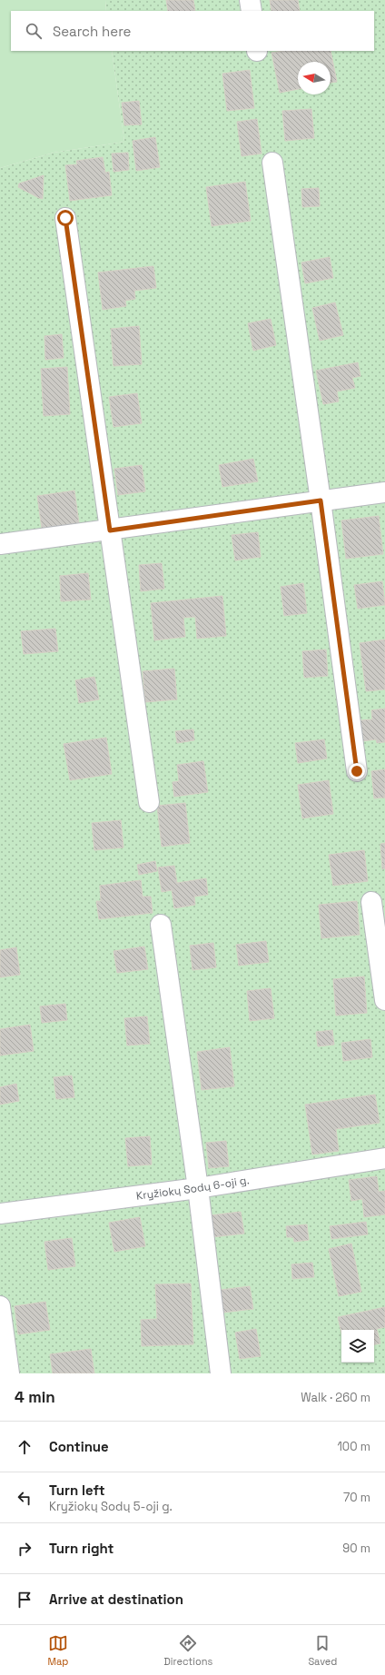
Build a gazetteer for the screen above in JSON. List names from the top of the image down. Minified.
{"streets":{"street":["Kryžiokų Sodų 6-oji g."]},"north":"left","page":{"search":"Search here","heading":["4 min","Walk · 260 m"],"list":[["Continue","100 m"],["Turn left","Kryžiokų Sodų 5-oji g.","70 m"],["Turn right","90 m"],"Arrive at destination"],"nav":["Map","Directions","Saved"]}}
